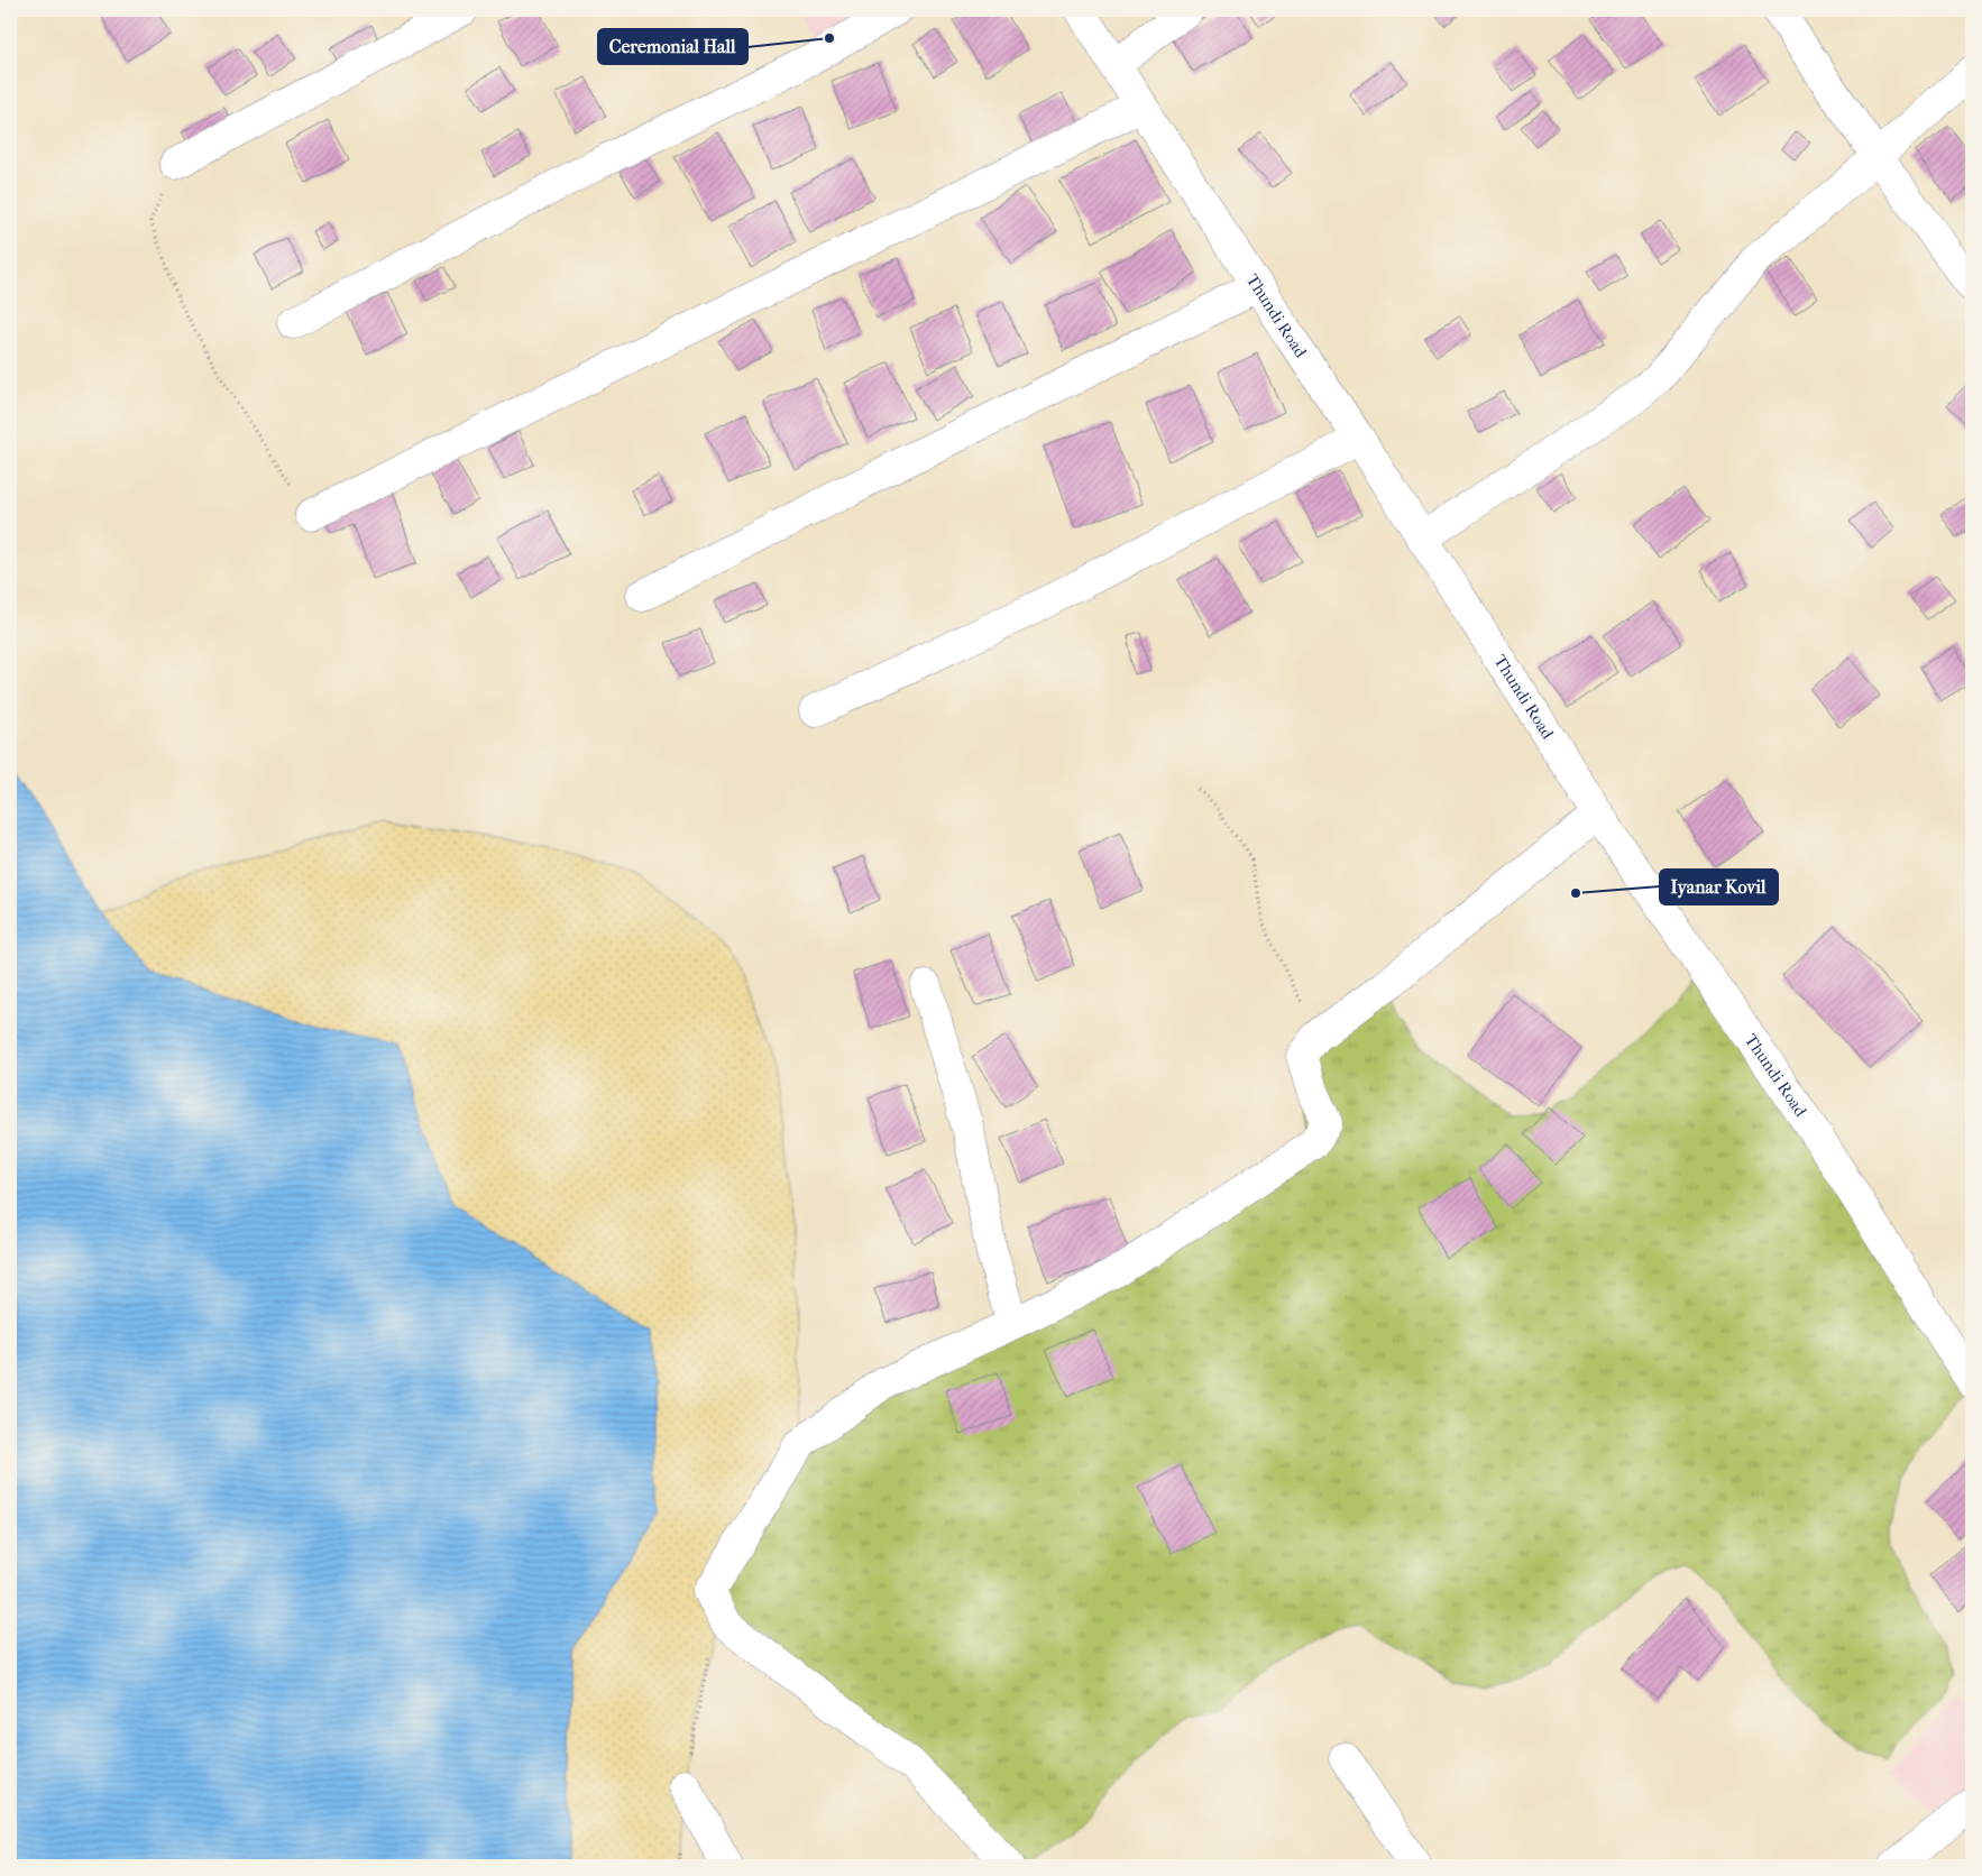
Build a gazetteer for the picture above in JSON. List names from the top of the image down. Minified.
{"streets":{"street":["Thundi Road"]},"places":["Ceremonial Hall","Iyanar Kovil"]}
